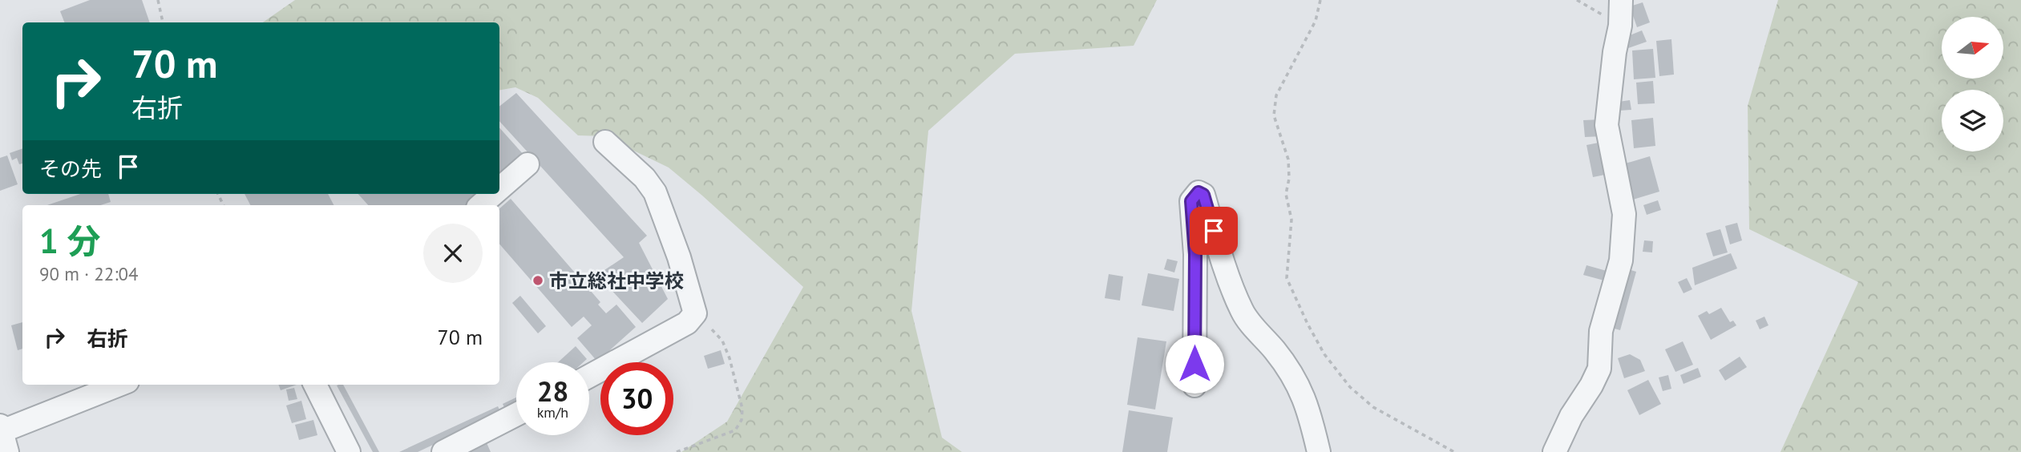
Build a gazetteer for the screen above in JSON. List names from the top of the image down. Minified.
{"places":["市立総社中学校"],"north":"right","page":{"turn":["70 m","右折"],"then":"その先","heading":["1 分","90 m · 22:04"],"list":[{"name":"右折","value":"70 m"}],"speed":"28 km/h","limit":"30"}}
